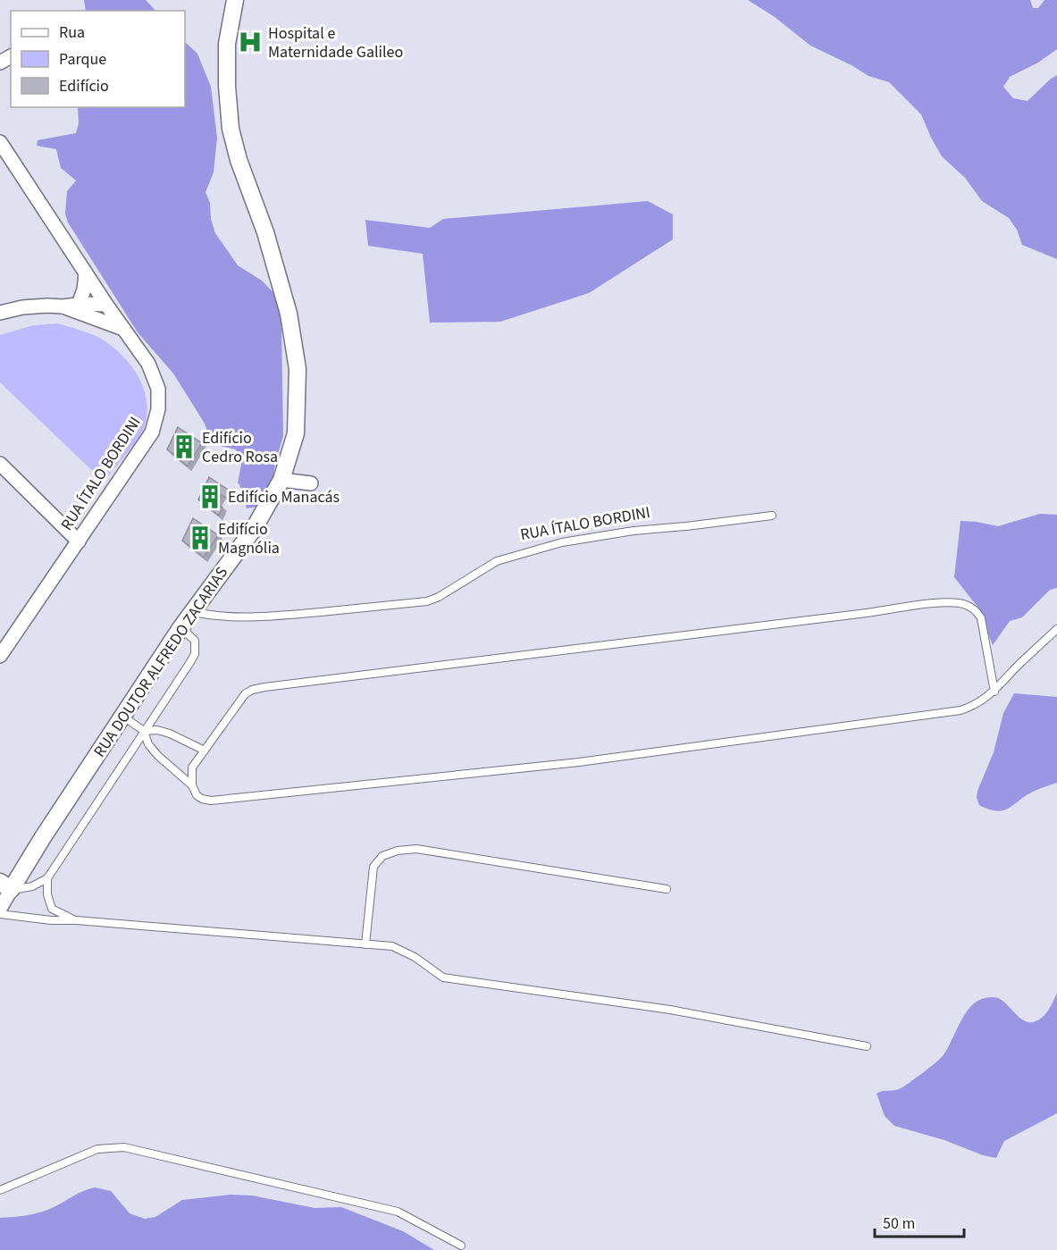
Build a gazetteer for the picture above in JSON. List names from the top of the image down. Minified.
{"streets":{"street":["RUA ÍTALO BORDINI","RUA DOUTOR ALFREDO ZACARIAS"]},"crossings":[["RUA ÍTALO BORDINI","RUA DOUTOR ALFREDO ZACARIAS"]],"places":{"hospital":["Hospital e Maternidade Galileo"],"building":["Edifício Cedro Rosa","Edifício Manacás","Edifício Magnólia"]},"legend":["Rua","Parque","Edifício"],"scale_bar":"50 m"}
